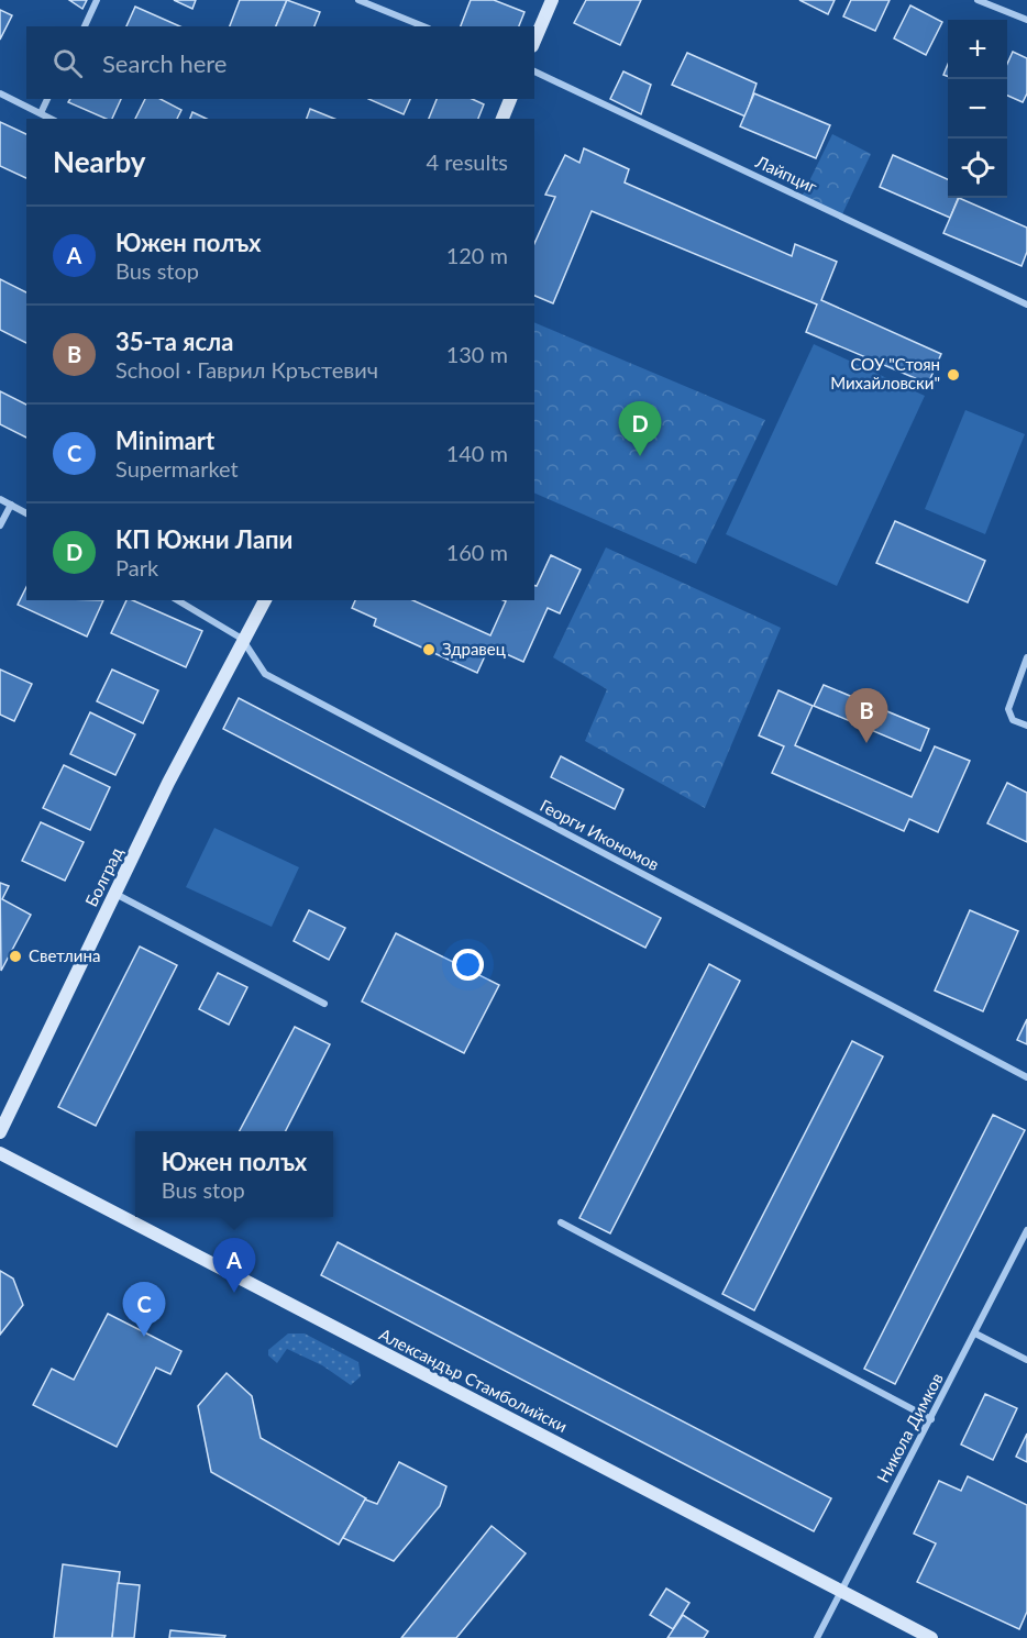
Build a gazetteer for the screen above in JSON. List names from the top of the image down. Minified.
{"streets":{"street":["Лайпциг","Георги Икономов","Болград","Александър Стамболийски","Никола Димков"]},"crossings":[["Георги Икономов","Болград"],["Александър Стамболийски","Никола Димков"]],"places":["СОУ \"Стоян Михайловски\"","Здравец","Светлина"],"page":{"map_buttons":["+","−"],"search":"Search here","heading":["Nearby","4 results"],"list":[{"mark":"A","name":"Южен полъх","note":"Bus stop","value":"120 m"},{"mark":"B","name":"35-та ясла","note":"School · Гаврил Кръстевич","value":"130 m"},{"mark":"C","name":"Minimart","note":"Supermarket","value":"140 m"},{"mark":"D","name":"КП Южни Лапи","note":"Park","value":"160 m"}],"pins":["D","B","A","C"],"popup":["Южен полъх","Bus stop"]}}
